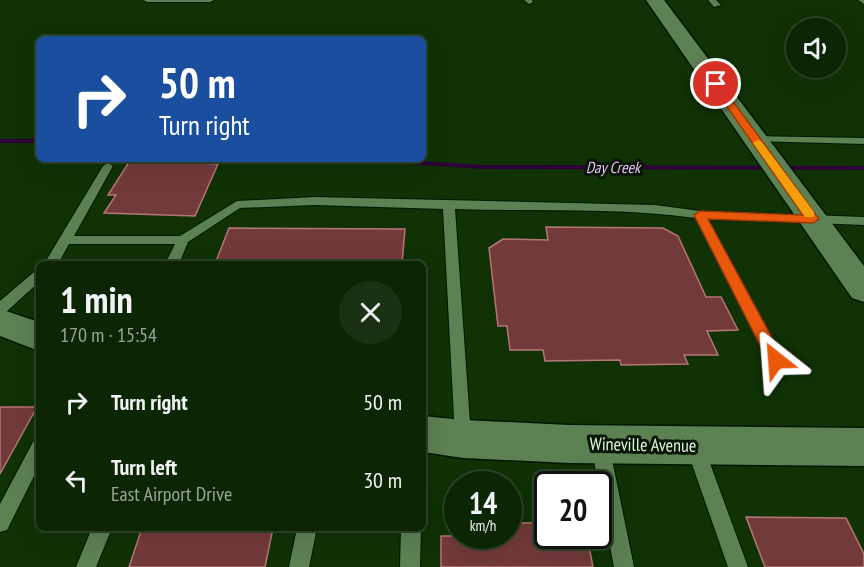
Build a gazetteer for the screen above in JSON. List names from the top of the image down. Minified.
{"streets":{"main road":["Wineville Avenue"]},"water":["Day Creek"],"page":{"turn":["50 m","Turn right"],"heading":["1 min","170 m · 15:54"],"list":[{"name":"Turn right","value":"50 m"},{"name":"Turn left","note":"East Airport Drive","value":"30 m"}],"speed":"14 km/h","limit":"20"}}
